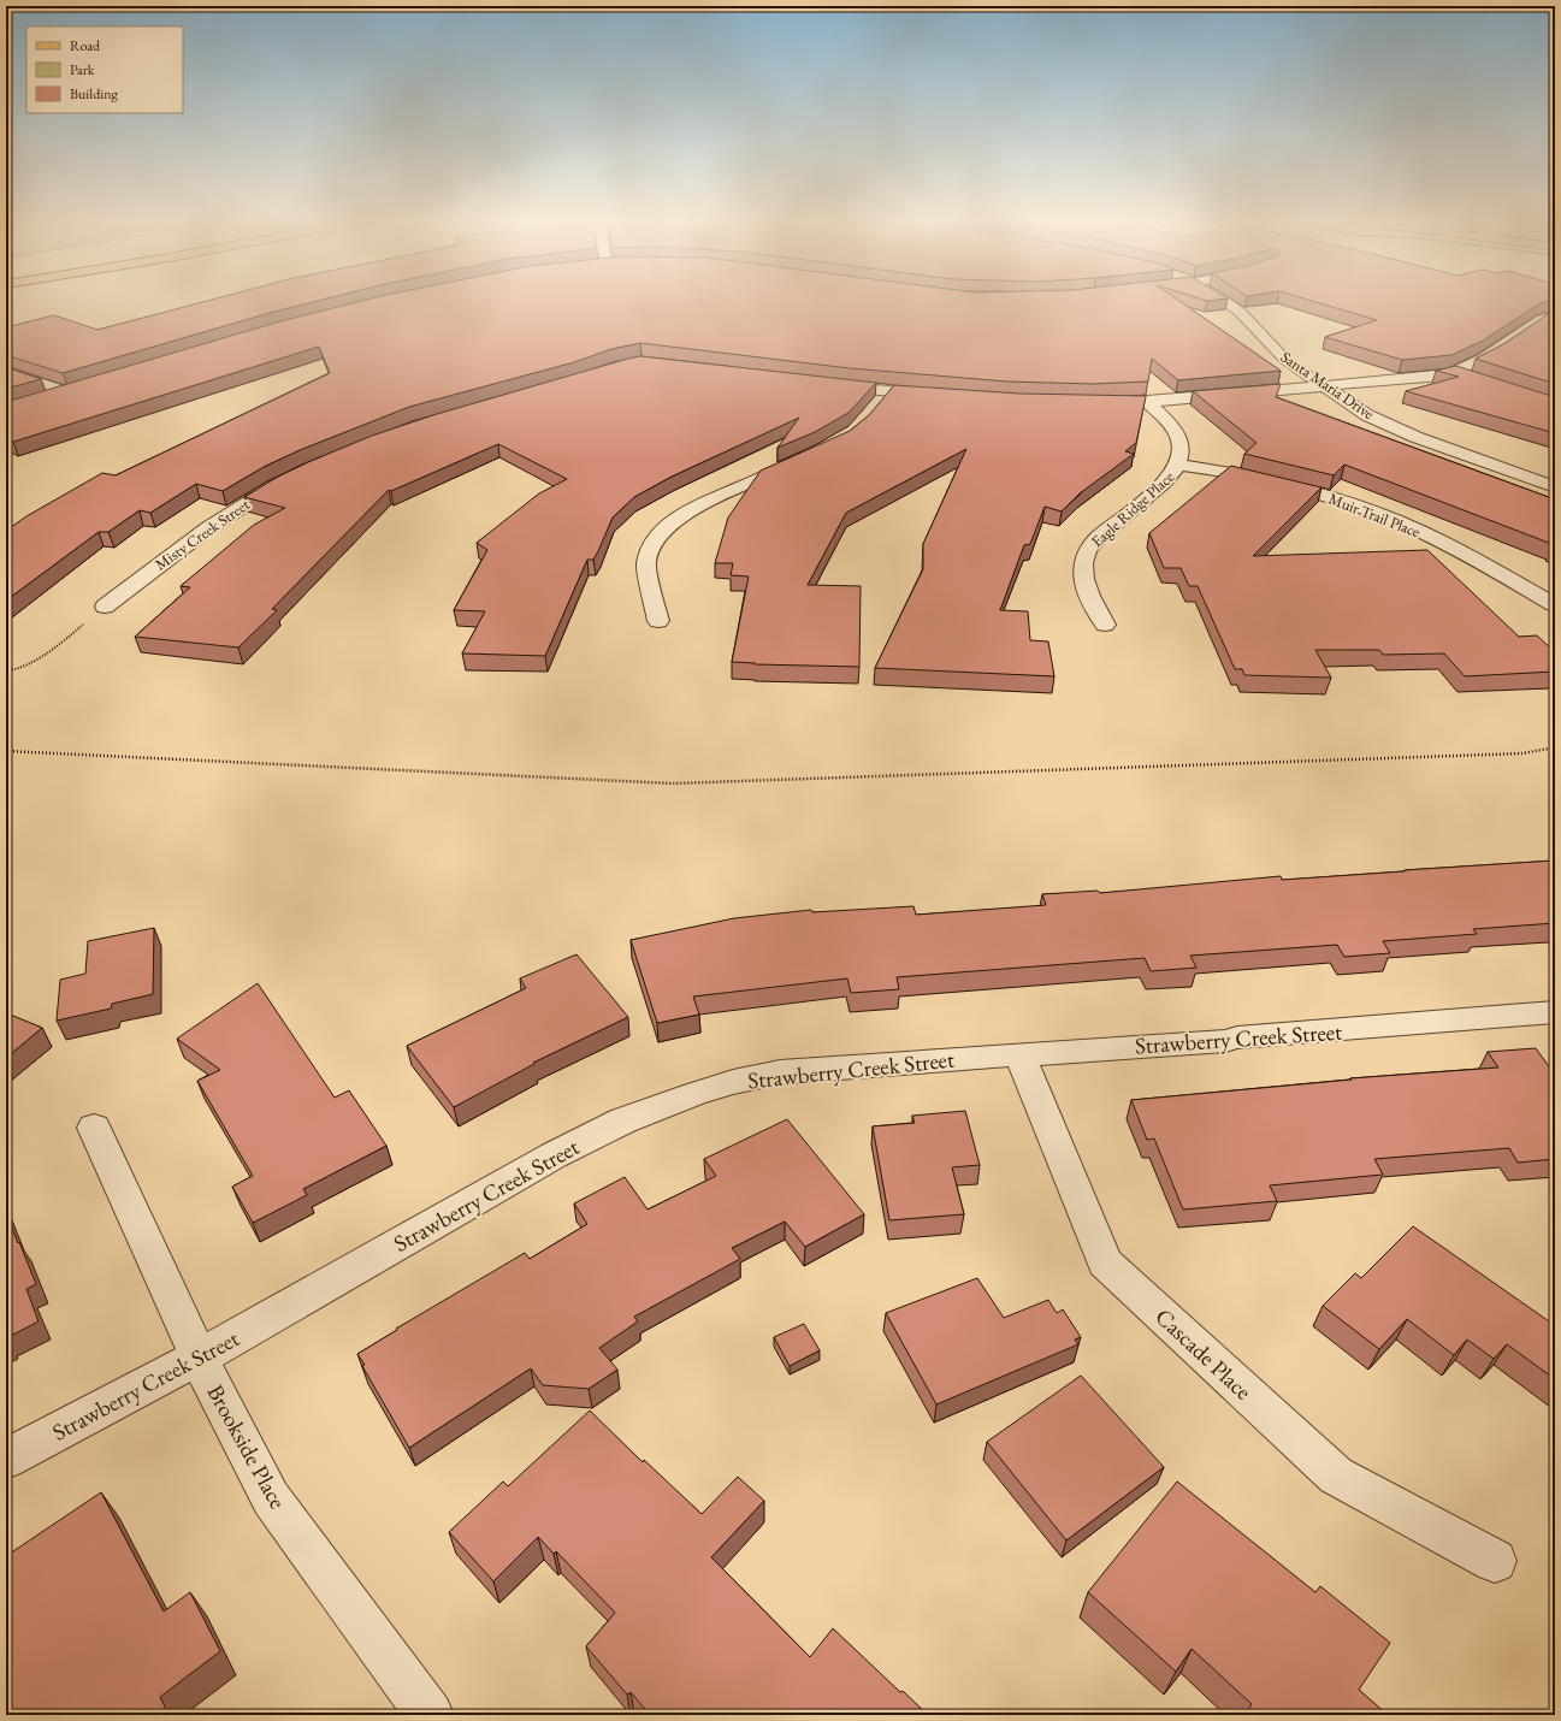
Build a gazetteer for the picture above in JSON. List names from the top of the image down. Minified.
{"streets":{"street":["Santa Maria Drive","Eagle Ridge Place","Muir Trail Place","Misty Creek Street","Strawberry Creek Street","Cascade Place","Brookside Place"]},"crossings":[["Eagle Ridge Place","Muir Trail Place"],["Strawberry Creek Street","Cascade Place"],["Strawberry Creek Street","Brookside Place"]],"legend":["Road","Park","Building"]}
